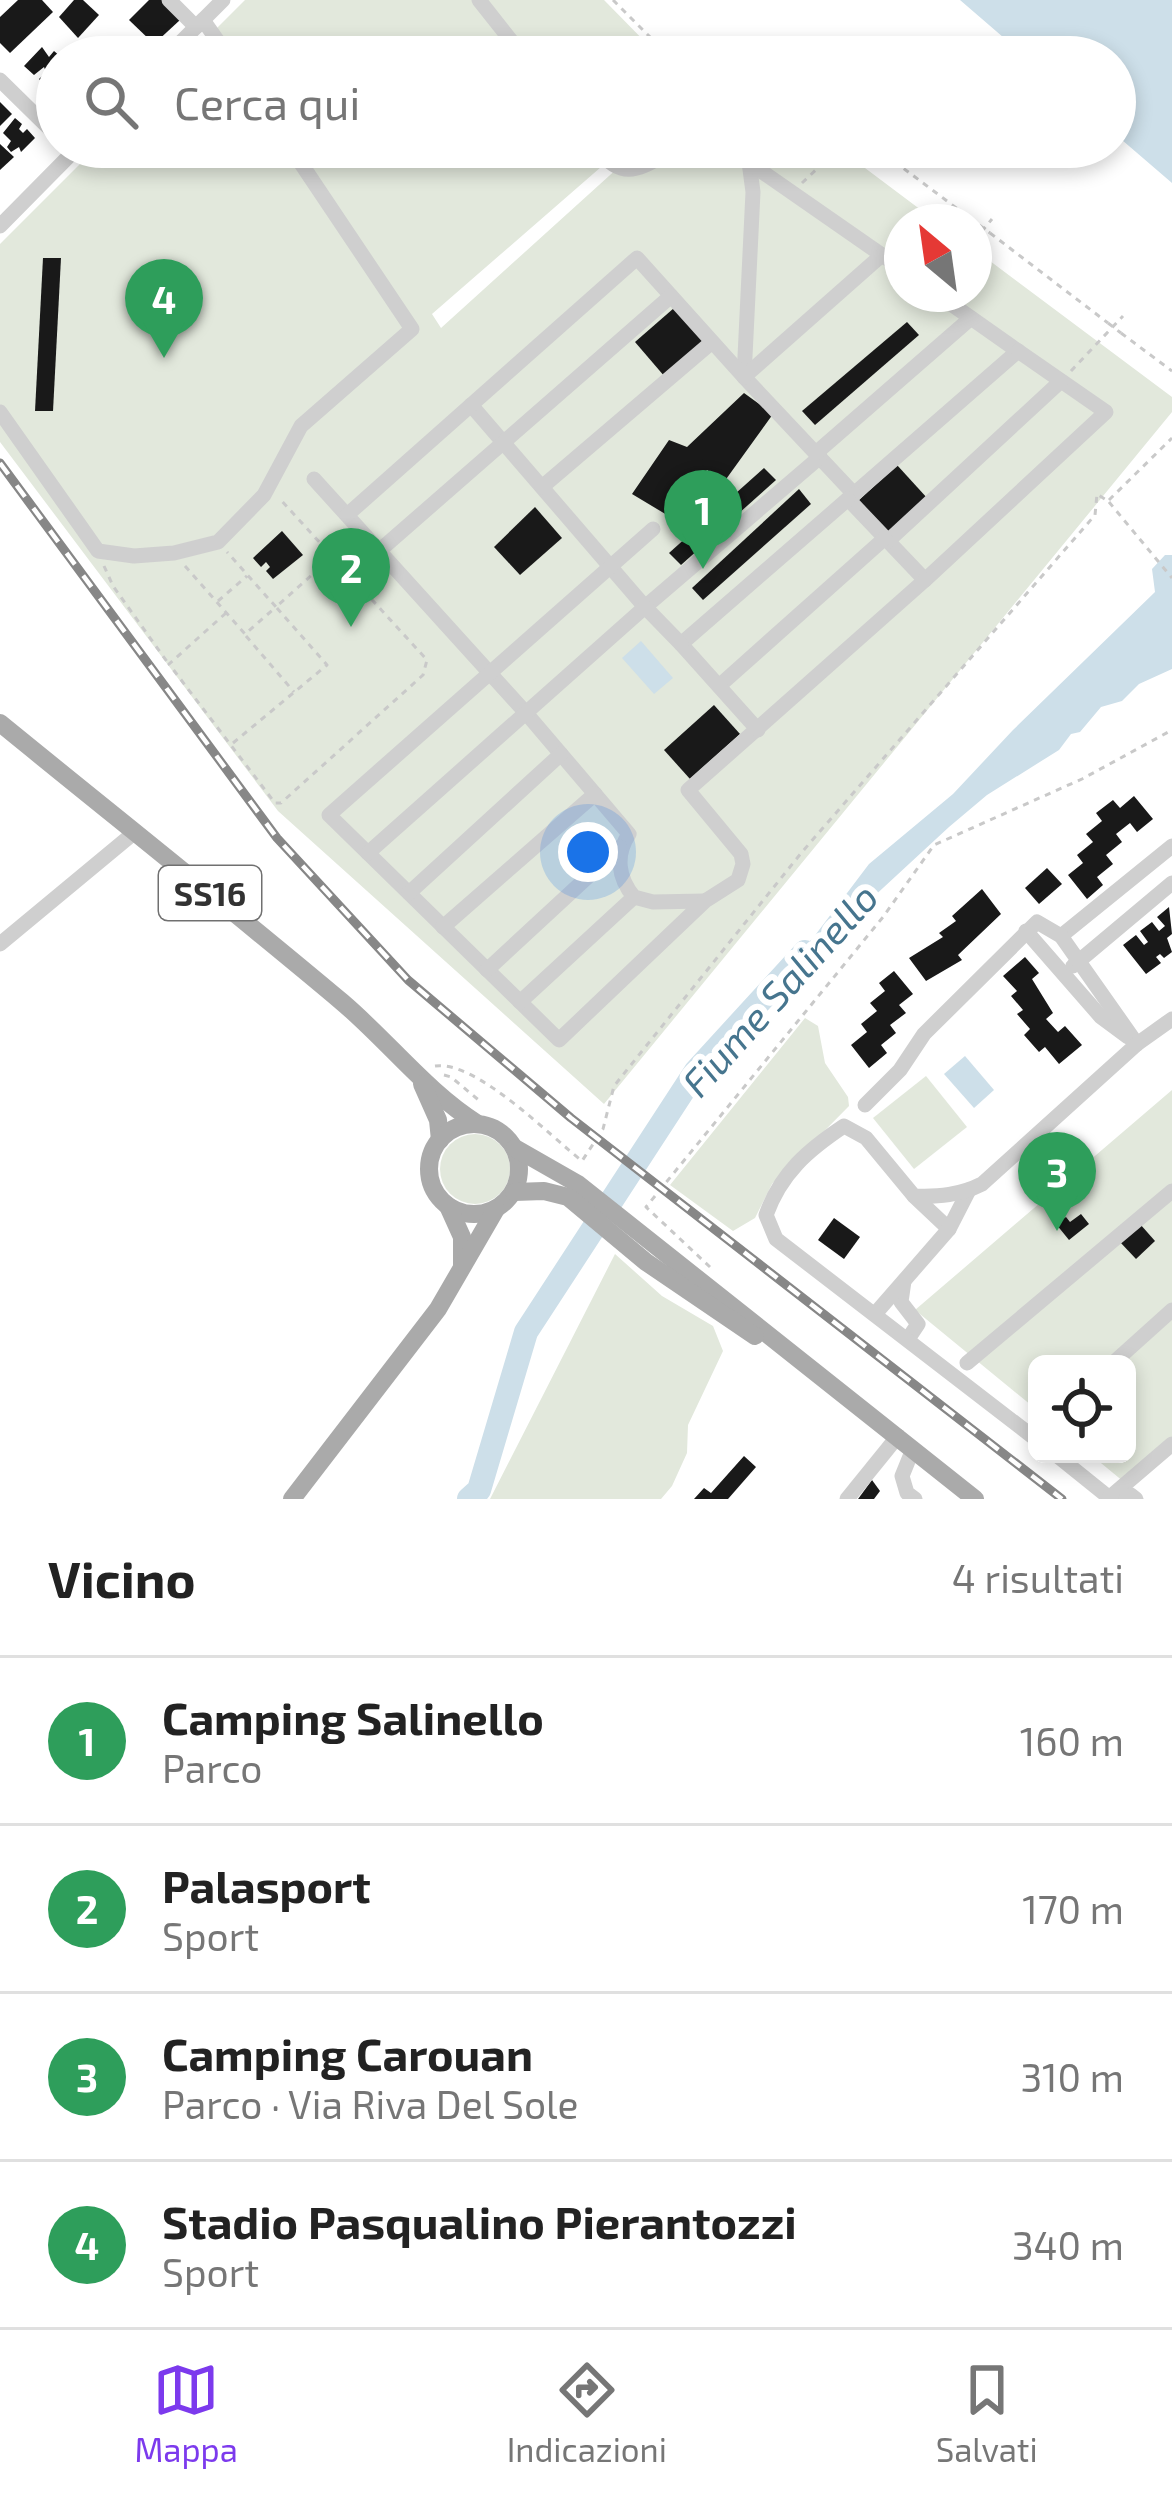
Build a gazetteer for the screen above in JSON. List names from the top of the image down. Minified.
{"streets":{"main road":["SS16"]},"water":["Fiume Salinello"],"north":"top left","page":{"search":"Cerca qui","pins":["4","1","2","3"],"heading":["Vicino","4 risultati"],"list":[{"mark":"1","name":"Camping Salinello","note":"Parco","value":"160 m"},{"mark":"2","name":"Palasport","note":"Sport","value":"170 m"},{"mark":"3","name":"Camping Carouan","note":"Parco · Via Riva Del Sole","value":"310 m"},{"mark":"4","name":"Stadio Pasqualino Pierantozzi","note":"Sport","value":"340 m"}],"nav":["Mappa","Indicazioni","Salvati"]}}
